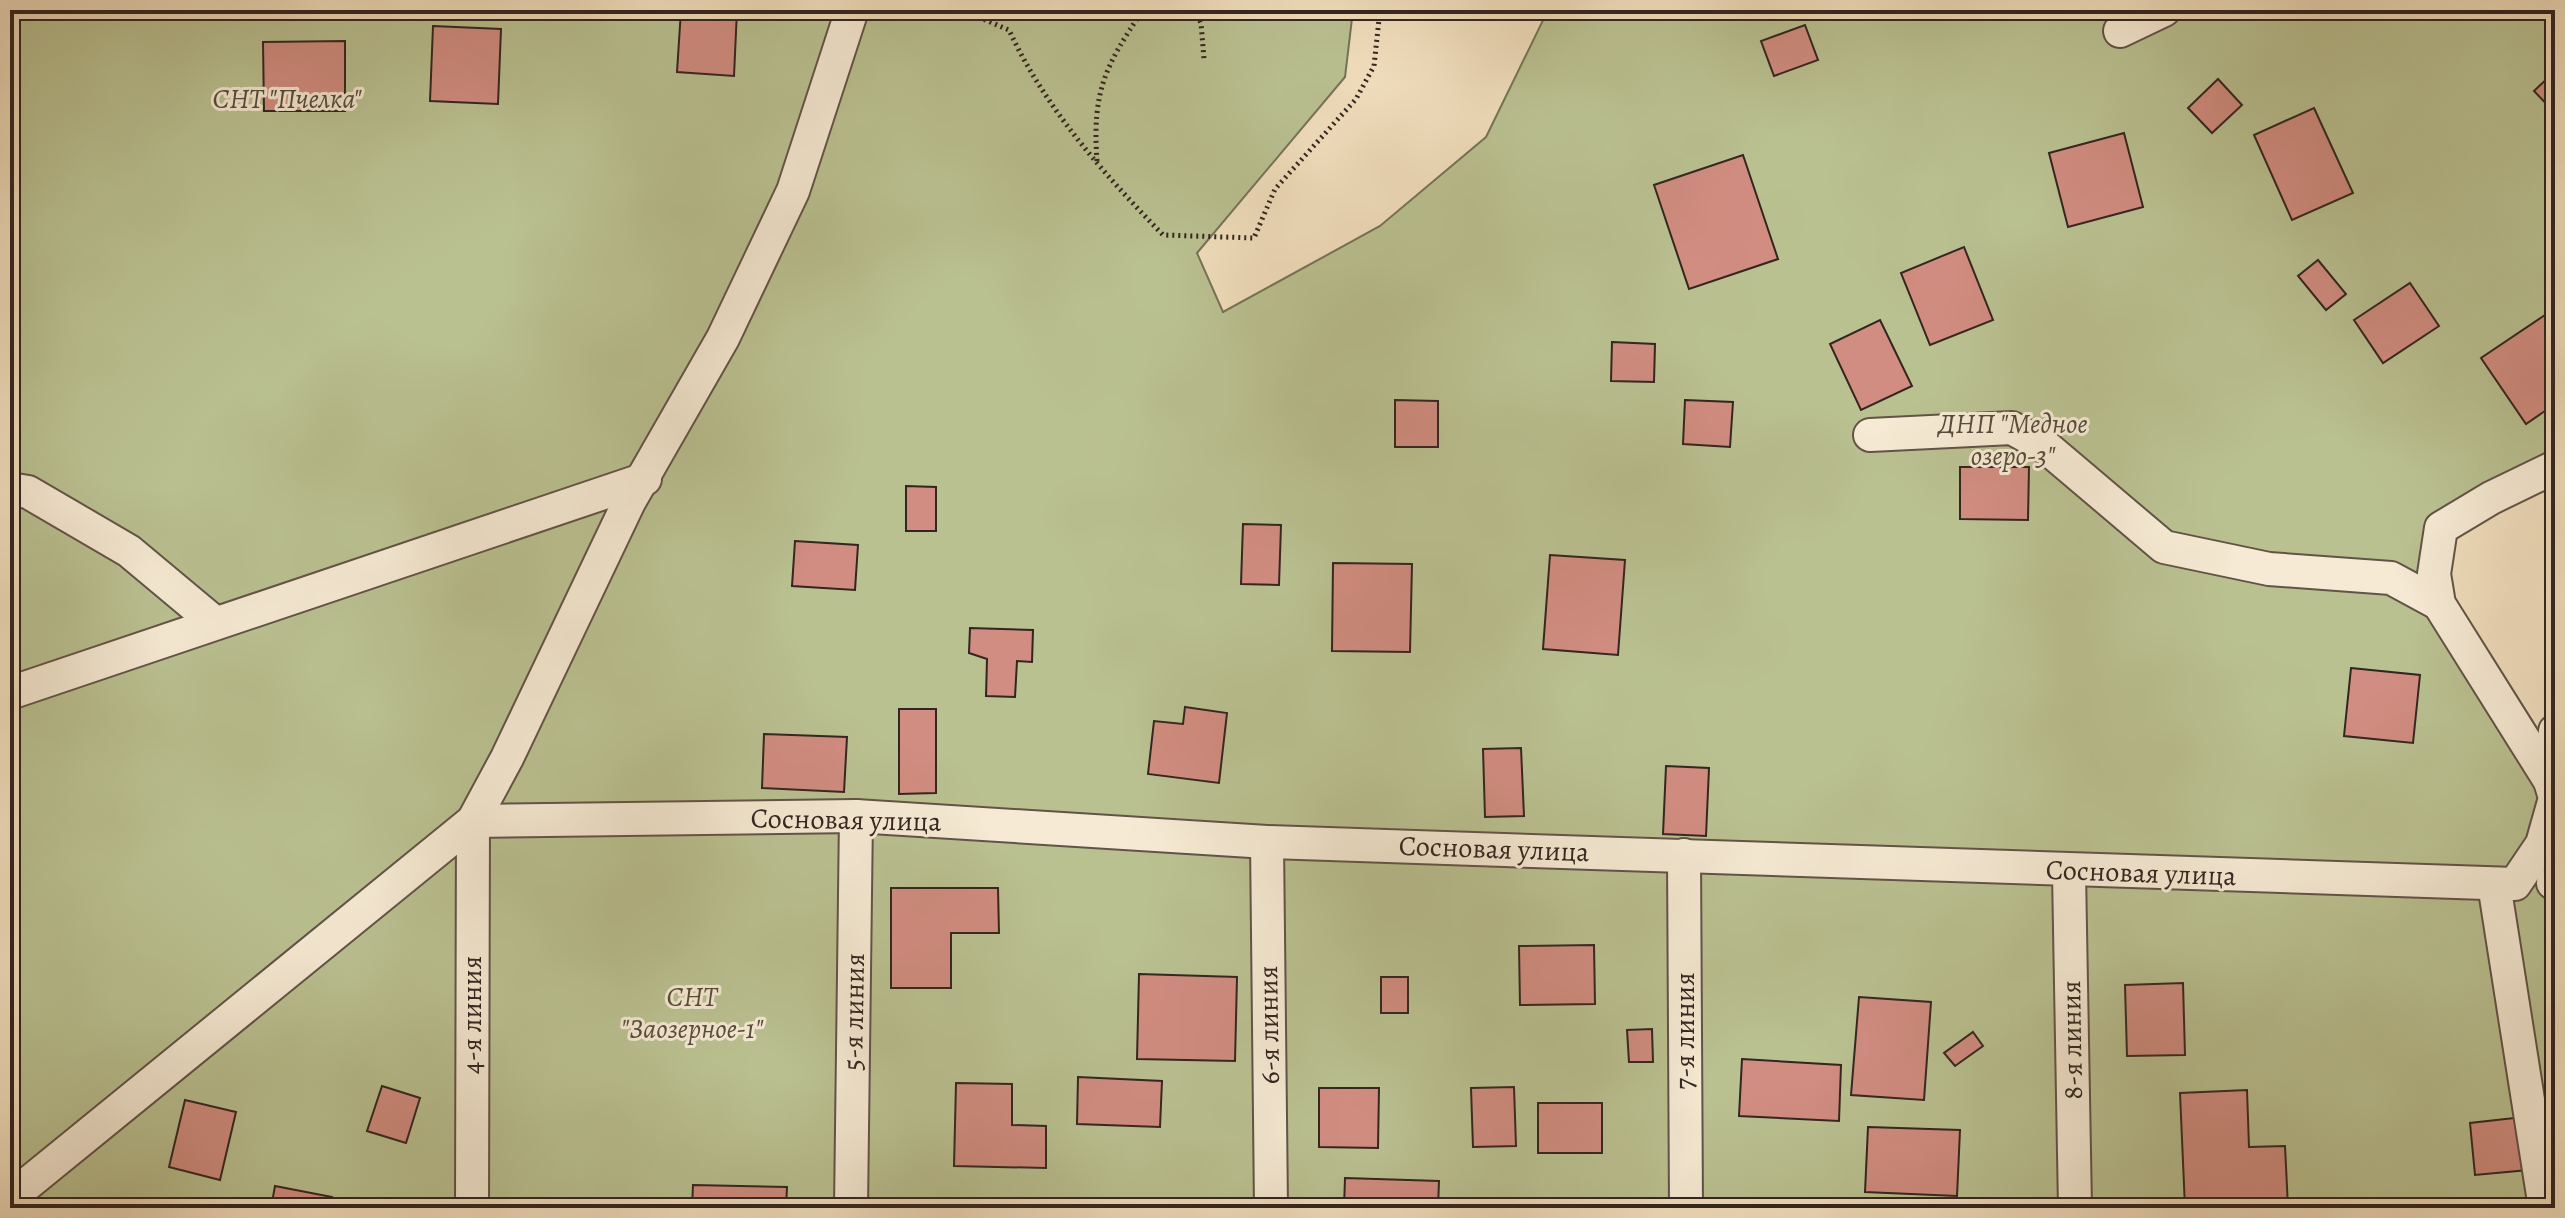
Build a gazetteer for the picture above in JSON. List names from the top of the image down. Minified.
{"streets":{"street":["Сосновая улица","5-я линия","4-я линия","6-я линия","7-я линия","8-я линия"]},"crossings":[["Сосновая улица","5-я линия"],["Сосновая улица","4-я линия"],["Сосновая улица","6-я линия"],["Сосновая улица","7-я линия"],["Сосновая улица","8-я линия"]],"parks":["СНТ \"Пчелка\"","ДНП \"Медное озеро-3\"","СНТ \"Заозерное-1\""]}
